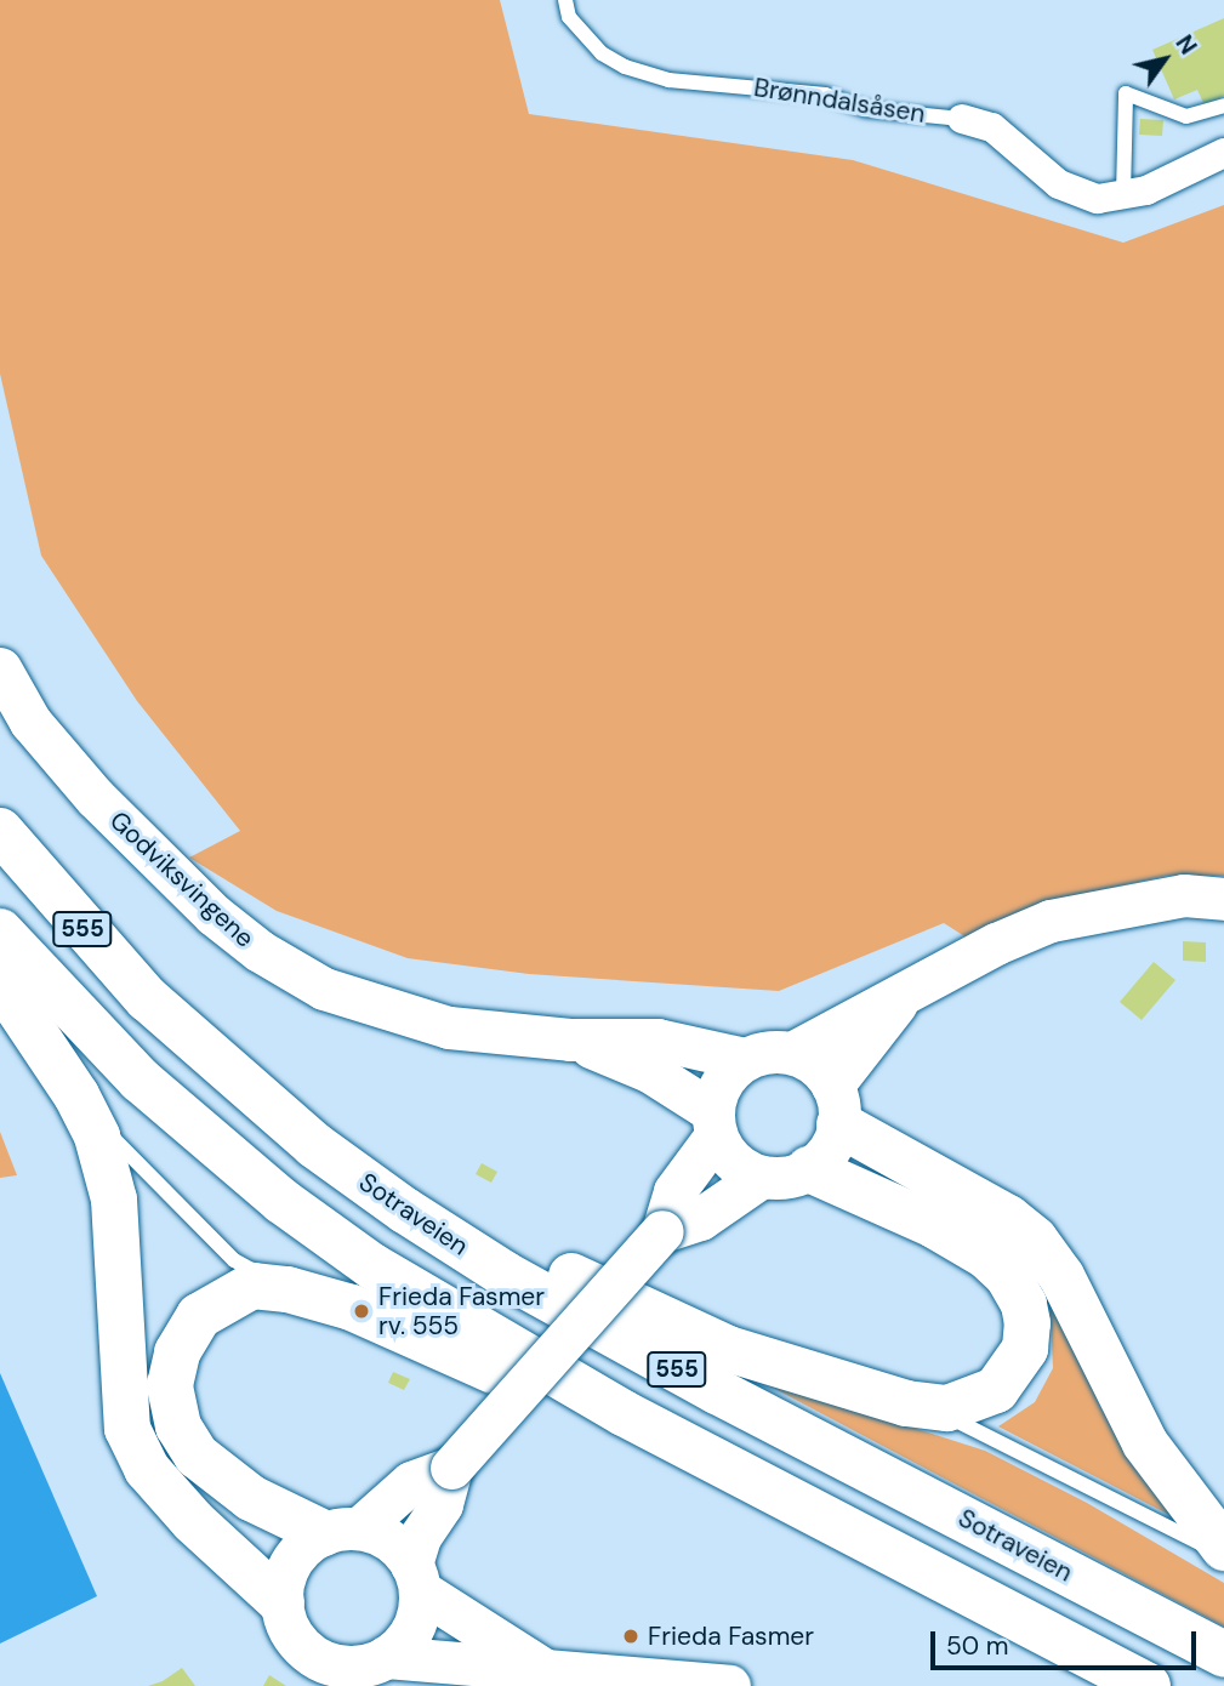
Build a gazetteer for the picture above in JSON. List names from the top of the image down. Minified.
{"streets":{"highway":["555","Sotraveien"],"main road":["Godviksvingene"],"street":["Brønndalsåsen"]},"crossings":[["Godviksvingene","555"],["555","Sotraveien"]],"places":["Frieda Fasmer rv. 555","Frieda Fasmer"],"scale_bar":"50 m","north":"top right"}
